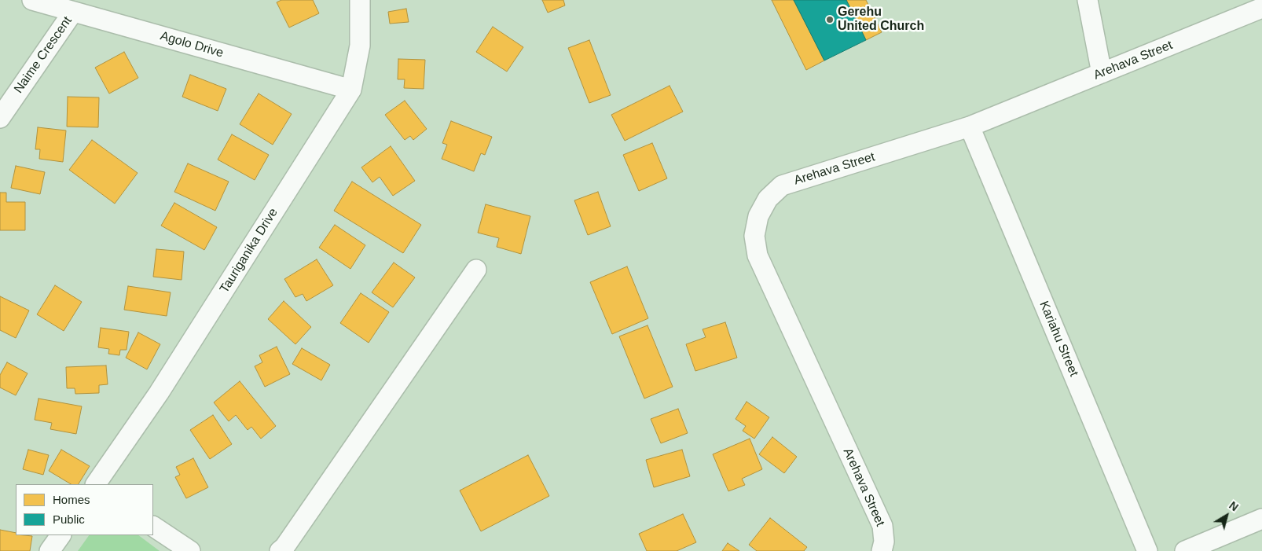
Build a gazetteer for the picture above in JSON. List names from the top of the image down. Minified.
{"streets":{"street":["Agolo Drive","Naime Crescent","Arehava Street","Tauriganika Drive","Kariahu Street"]},"crossings":[["Agolo Drive","Naime Crescent"],["Agolo Drive","Tauriganika Drive"],["Arehava Street","Kariahu Street"]],"places":["Gerehu United Church"],"legend":["Homes","Public"],"north":"top right"}
